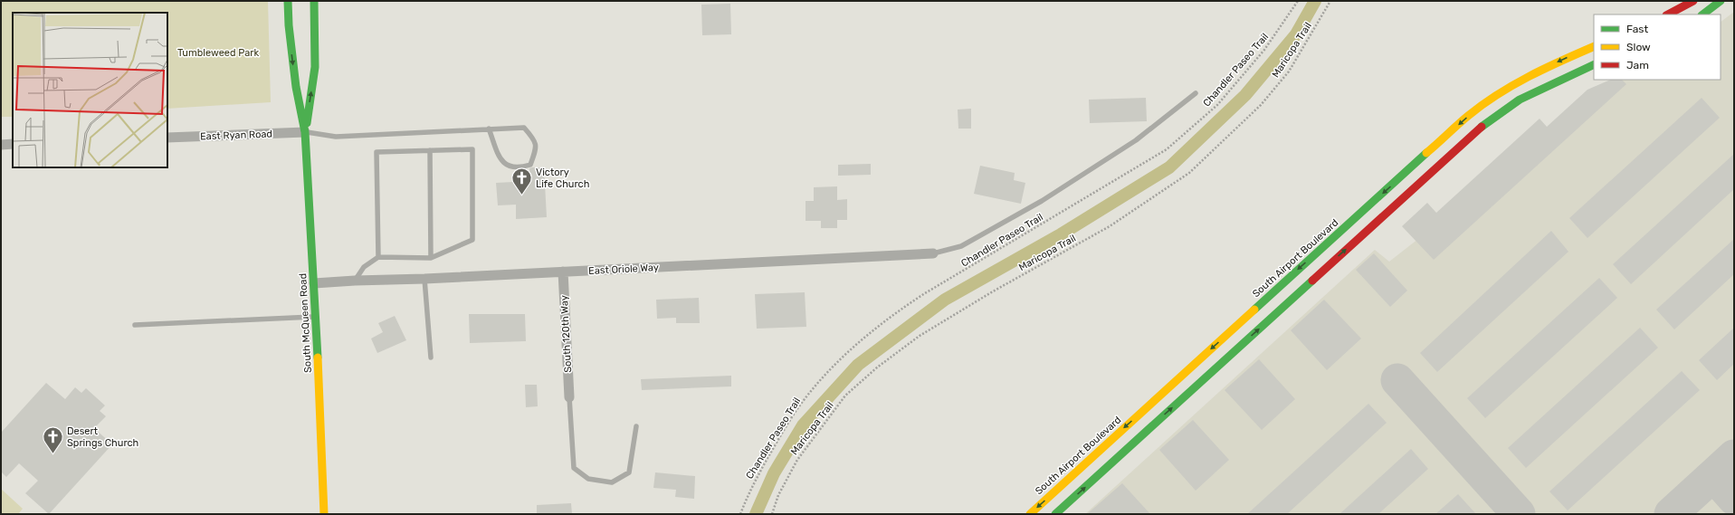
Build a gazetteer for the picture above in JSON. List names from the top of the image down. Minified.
{"streets":{"street":["East Ryan Road","South Airport Boulevard","East Oriole Way","South McQueen Road","South 120th Way"],"path":["Maricopa Trail","Chandler Paseo Trail"]},"crossings":[["East Ryan Road","South McQueen Road"],["East Oriole Way","South McQueen Road"],["East Oriole Way","South 120th Way"]],"parks":["Tumbleweed Park"],"places":{"church":["Victory Life Church","Desert Springs Church"]},"legend":["Fast","Slow","Jam"]}
